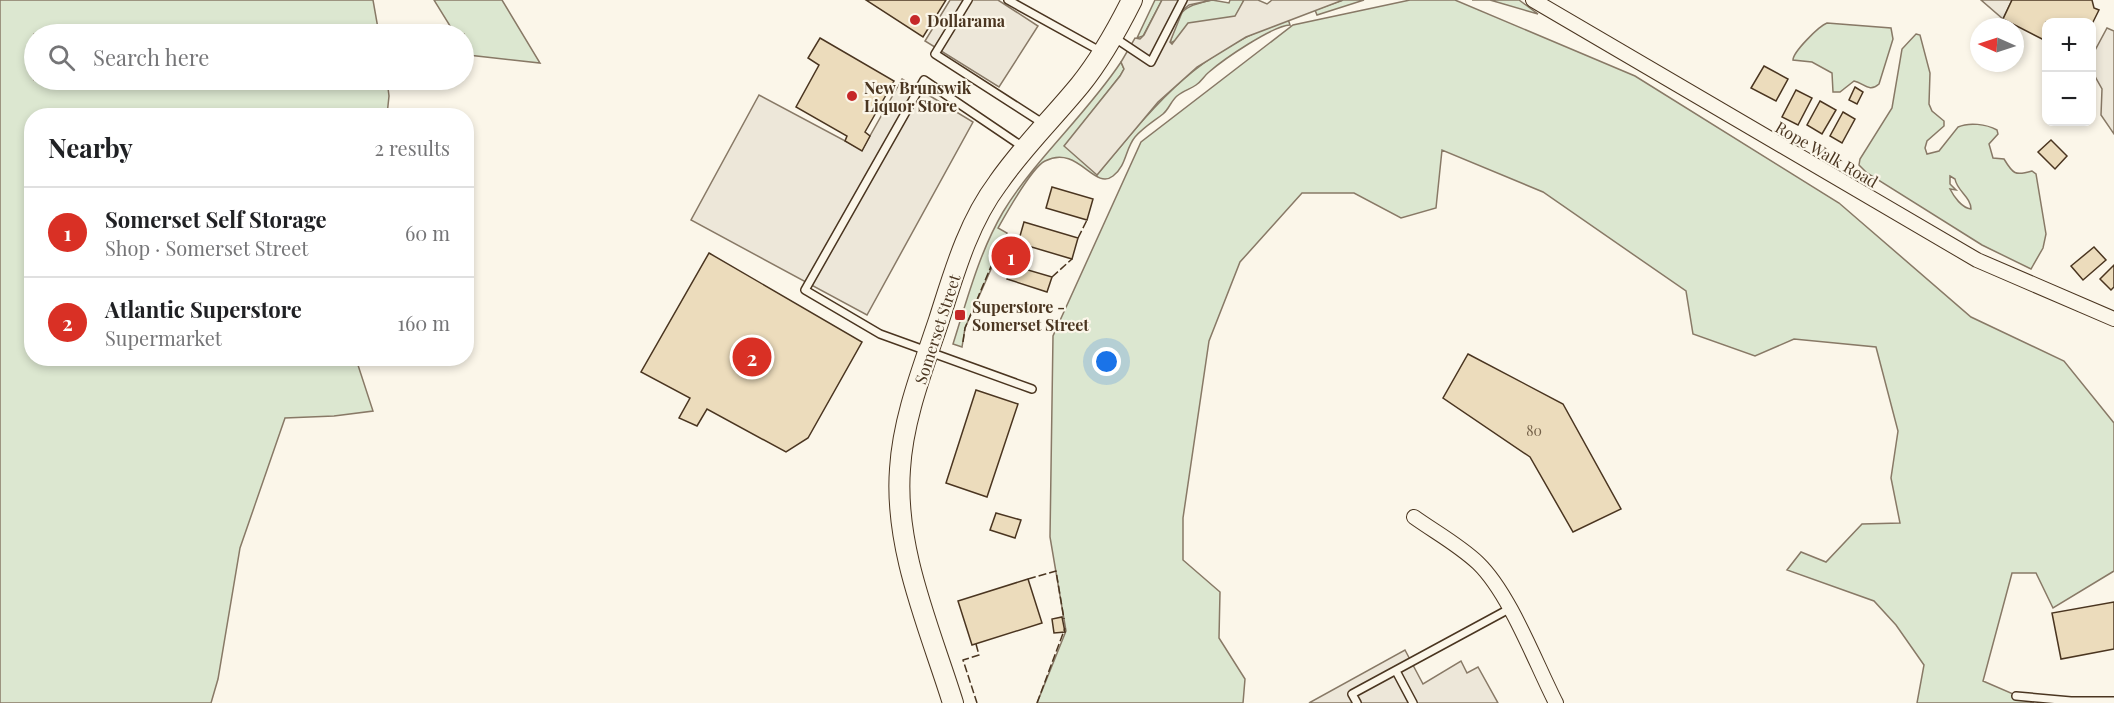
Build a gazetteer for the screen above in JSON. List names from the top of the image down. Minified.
{"streets":{"main road":["Somerset Street"],"street":["Rope Walk Road"]},"places":{"other":["Dollarama","New Brunswik Liquor Store"],"transit":["Superstore - Somerset Street"]},"house_numbers":["80"],"north":"left","page":{"map_buttons":["+","−"],"search":"Search here","heading":["Nearby","2 results"],"list":[{"mark":"1","name":"Somerset Self Storage","note":"Shop · Somerset Street","value":"60 m"},{"mark":"2","name":"Atlantic Superstore","note":"Supermarket","value":"160 m"}],"pins":["1","2"]}}
